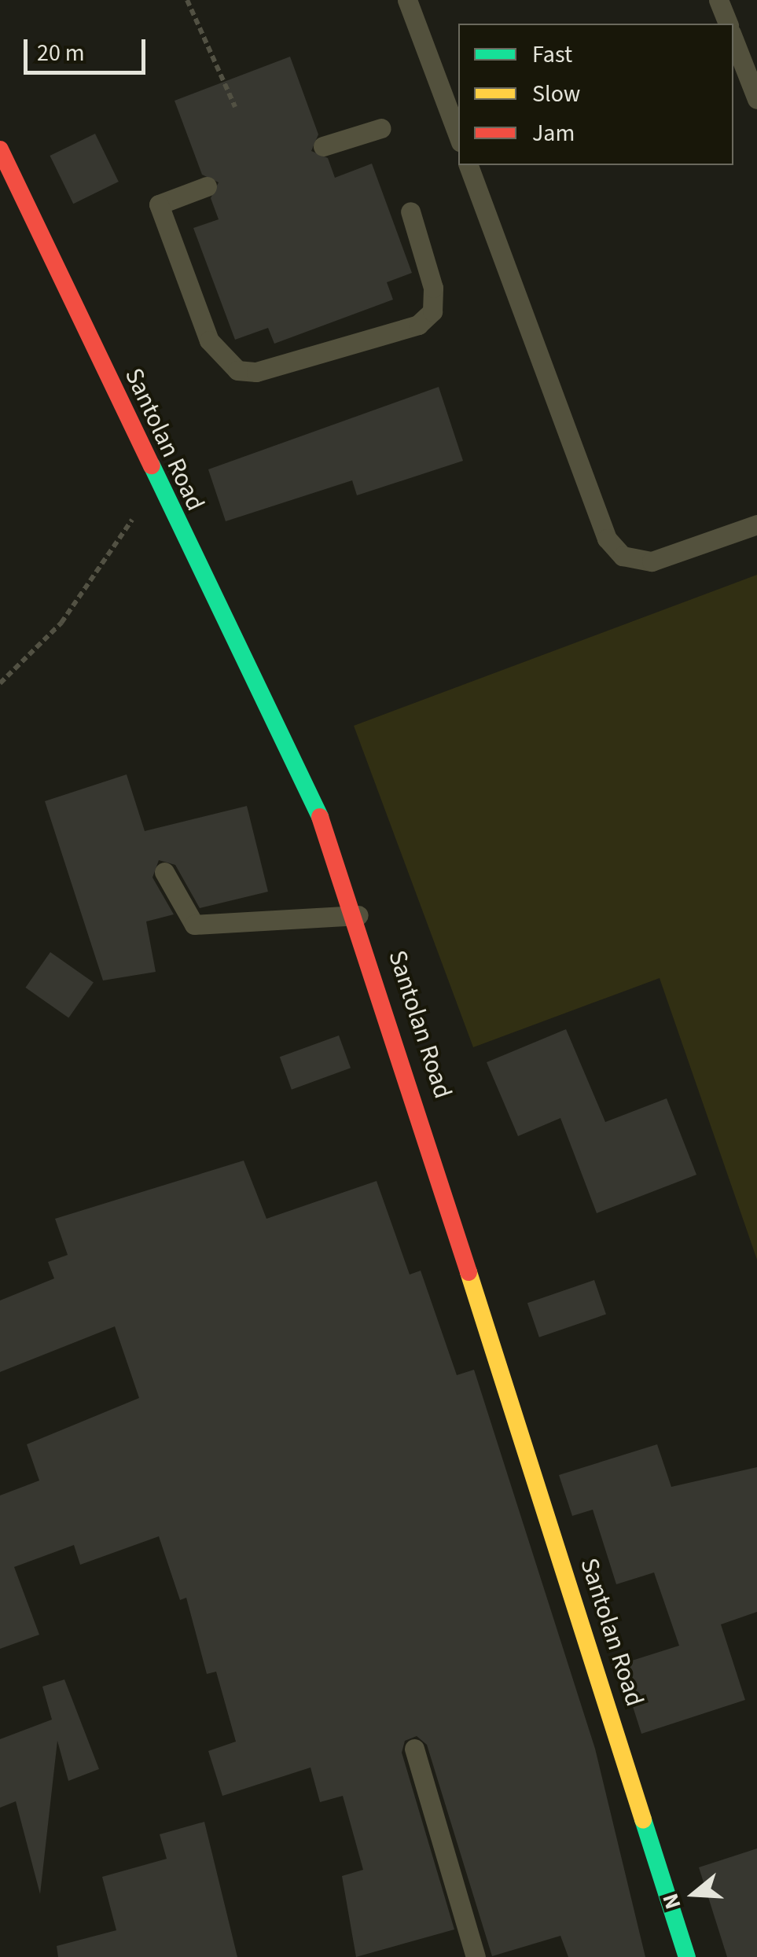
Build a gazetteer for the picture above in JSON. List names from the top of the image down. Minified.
{"streets":{"street":["Santolan Road"]},"legend":["Fast","Slow","Jam"],"scale_bar":"20 m","north":"left"}
